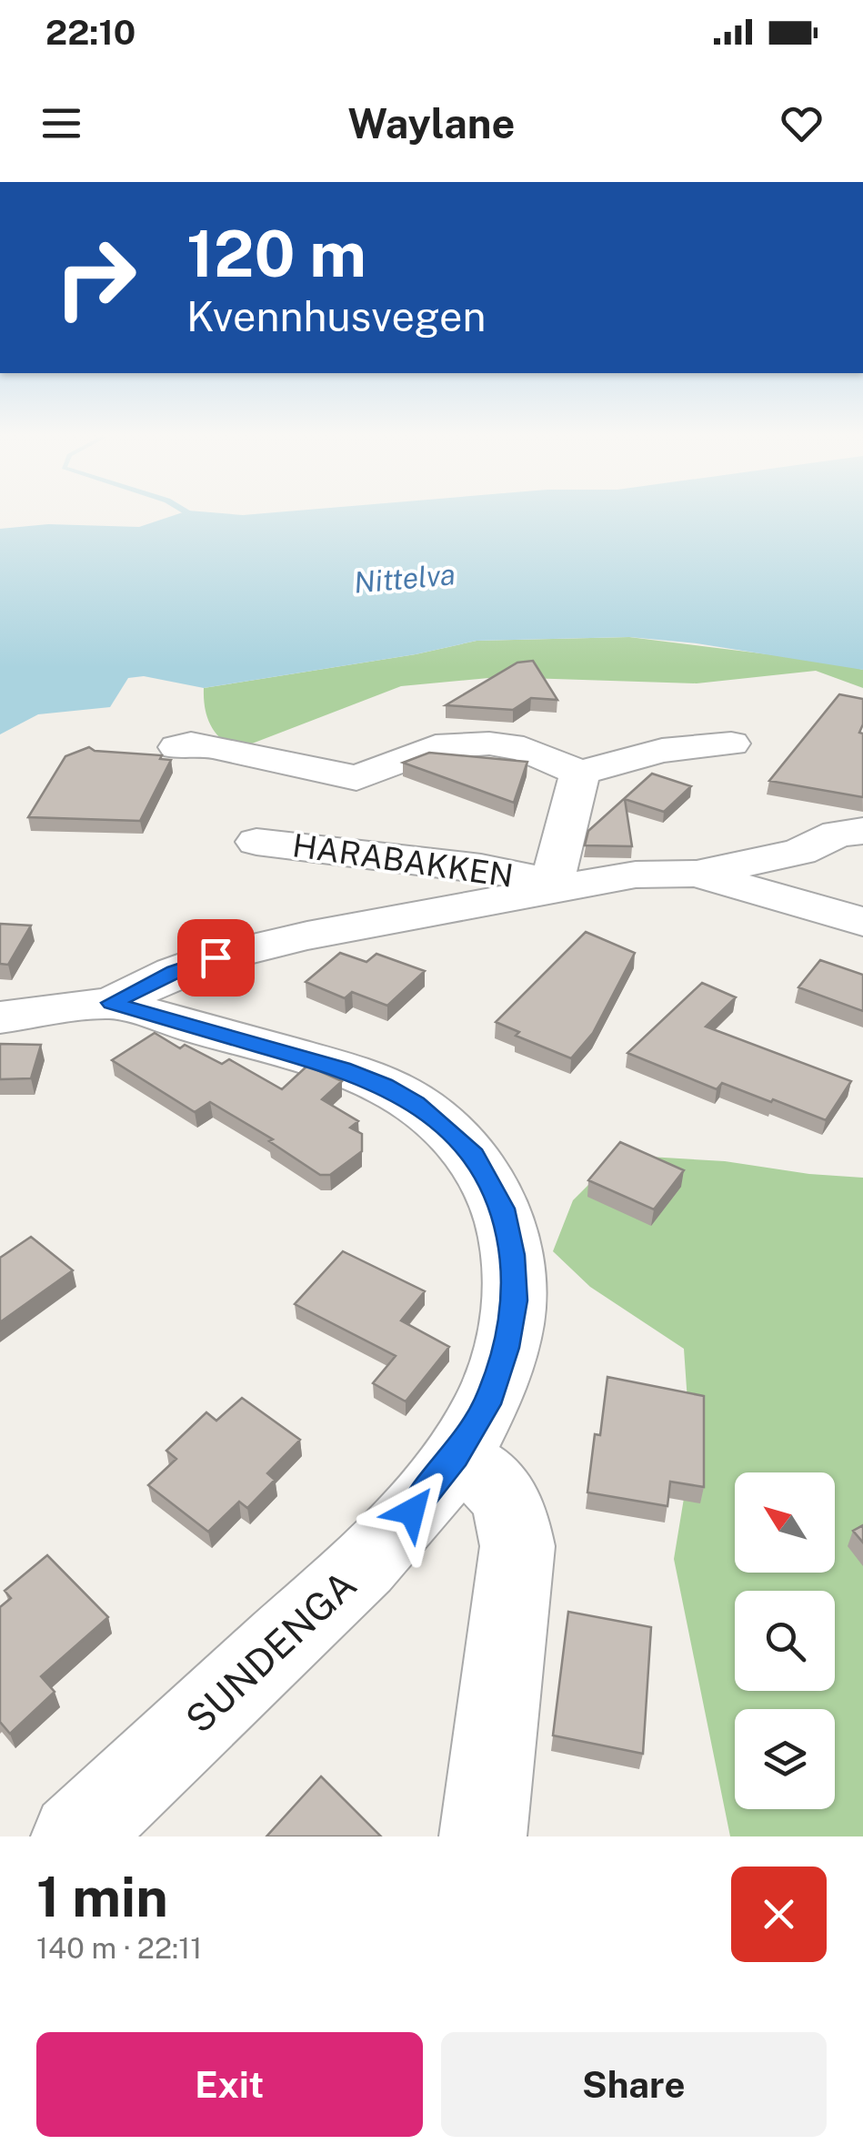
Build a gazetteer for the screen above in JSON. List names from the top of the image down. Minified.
{"streets":{"street":["HARABAKKEN","SUNDENGA"]},"water":["Nittelva"],"north":"top left","page":{"status":"22:10","header":"Waylane","turn":["120 m","Kvennhusvegen"],"heading":["1 min","140 m · 22:11"],"buttons":["Exit","Share"]}}
